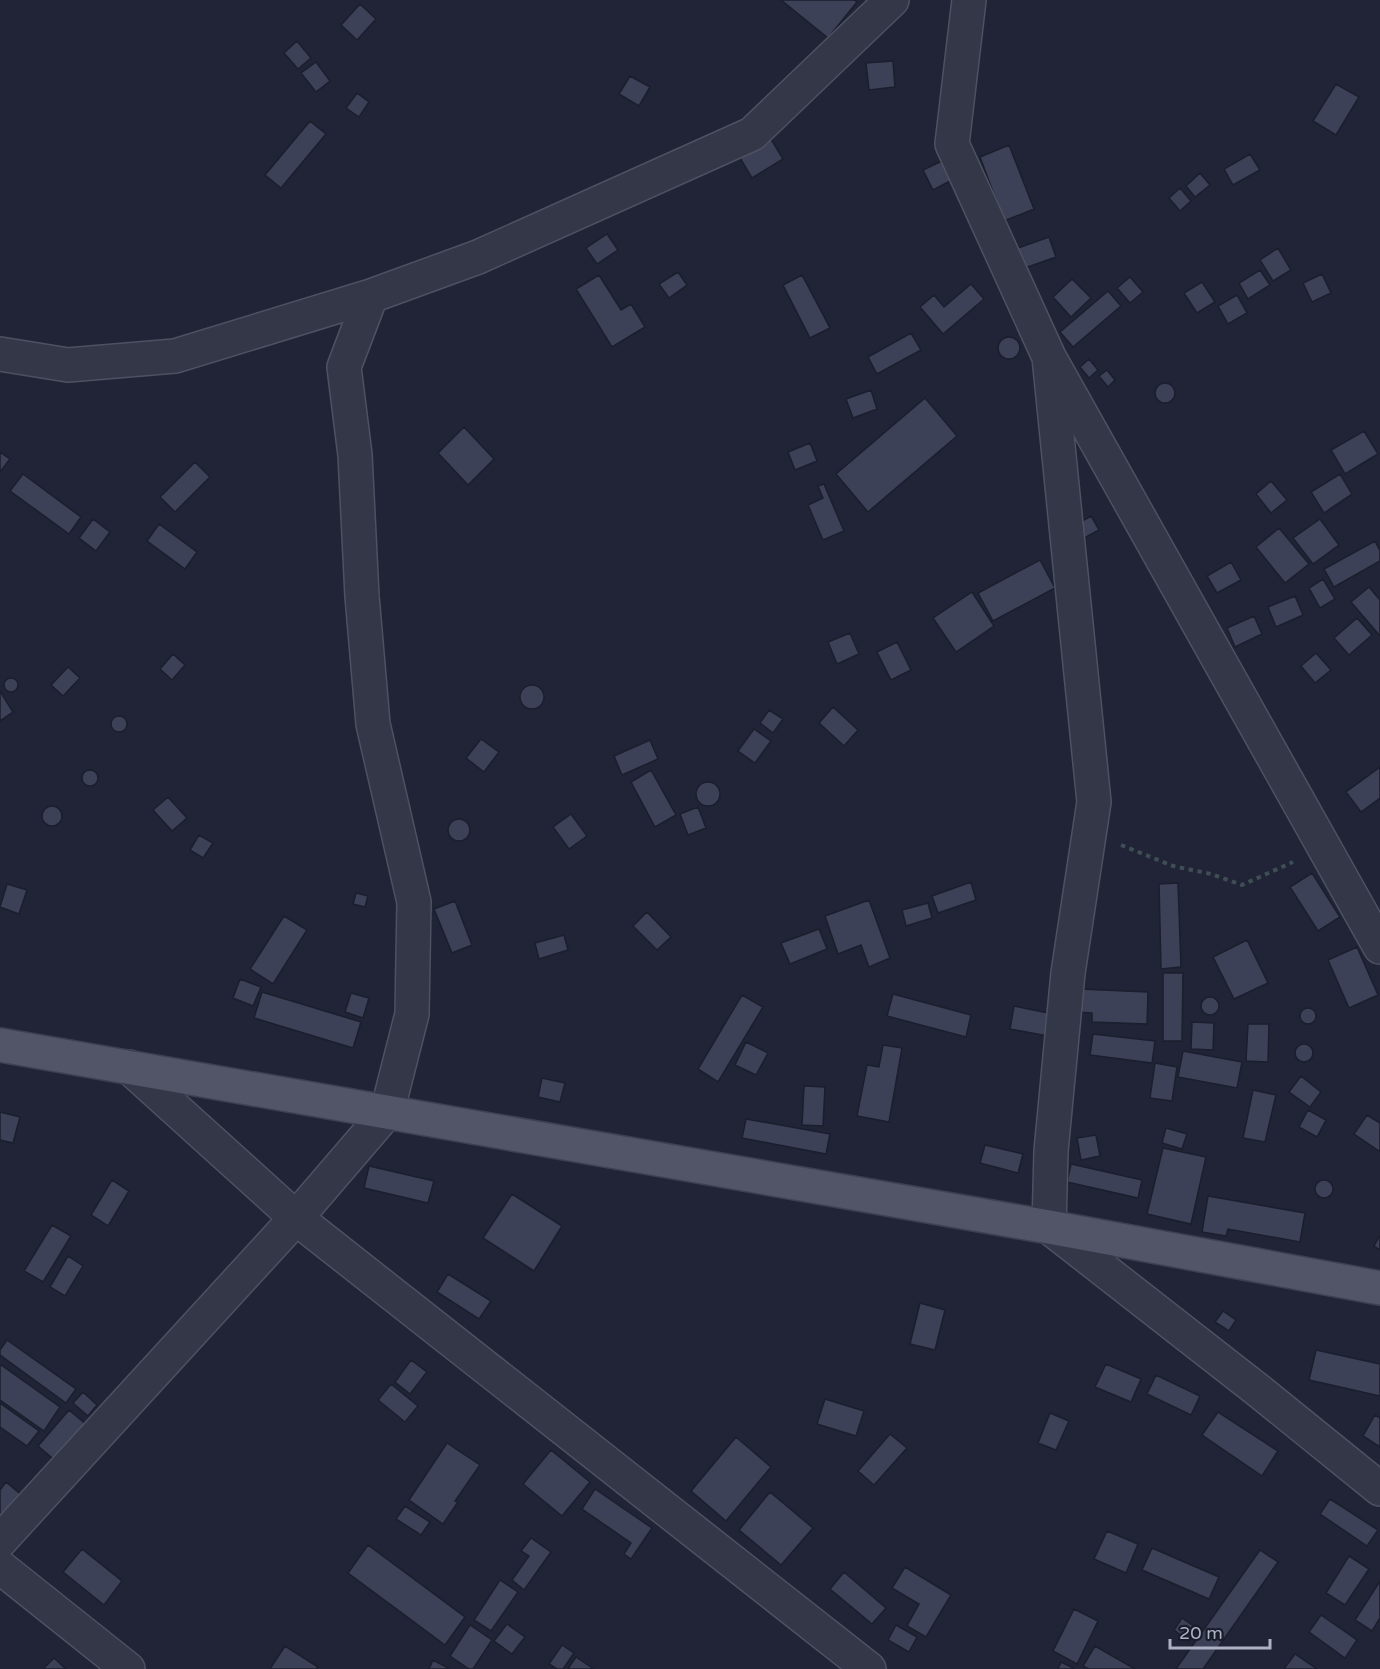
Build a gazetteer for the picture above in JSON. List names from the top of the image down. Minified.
{"scale_bar":"20 m"}
